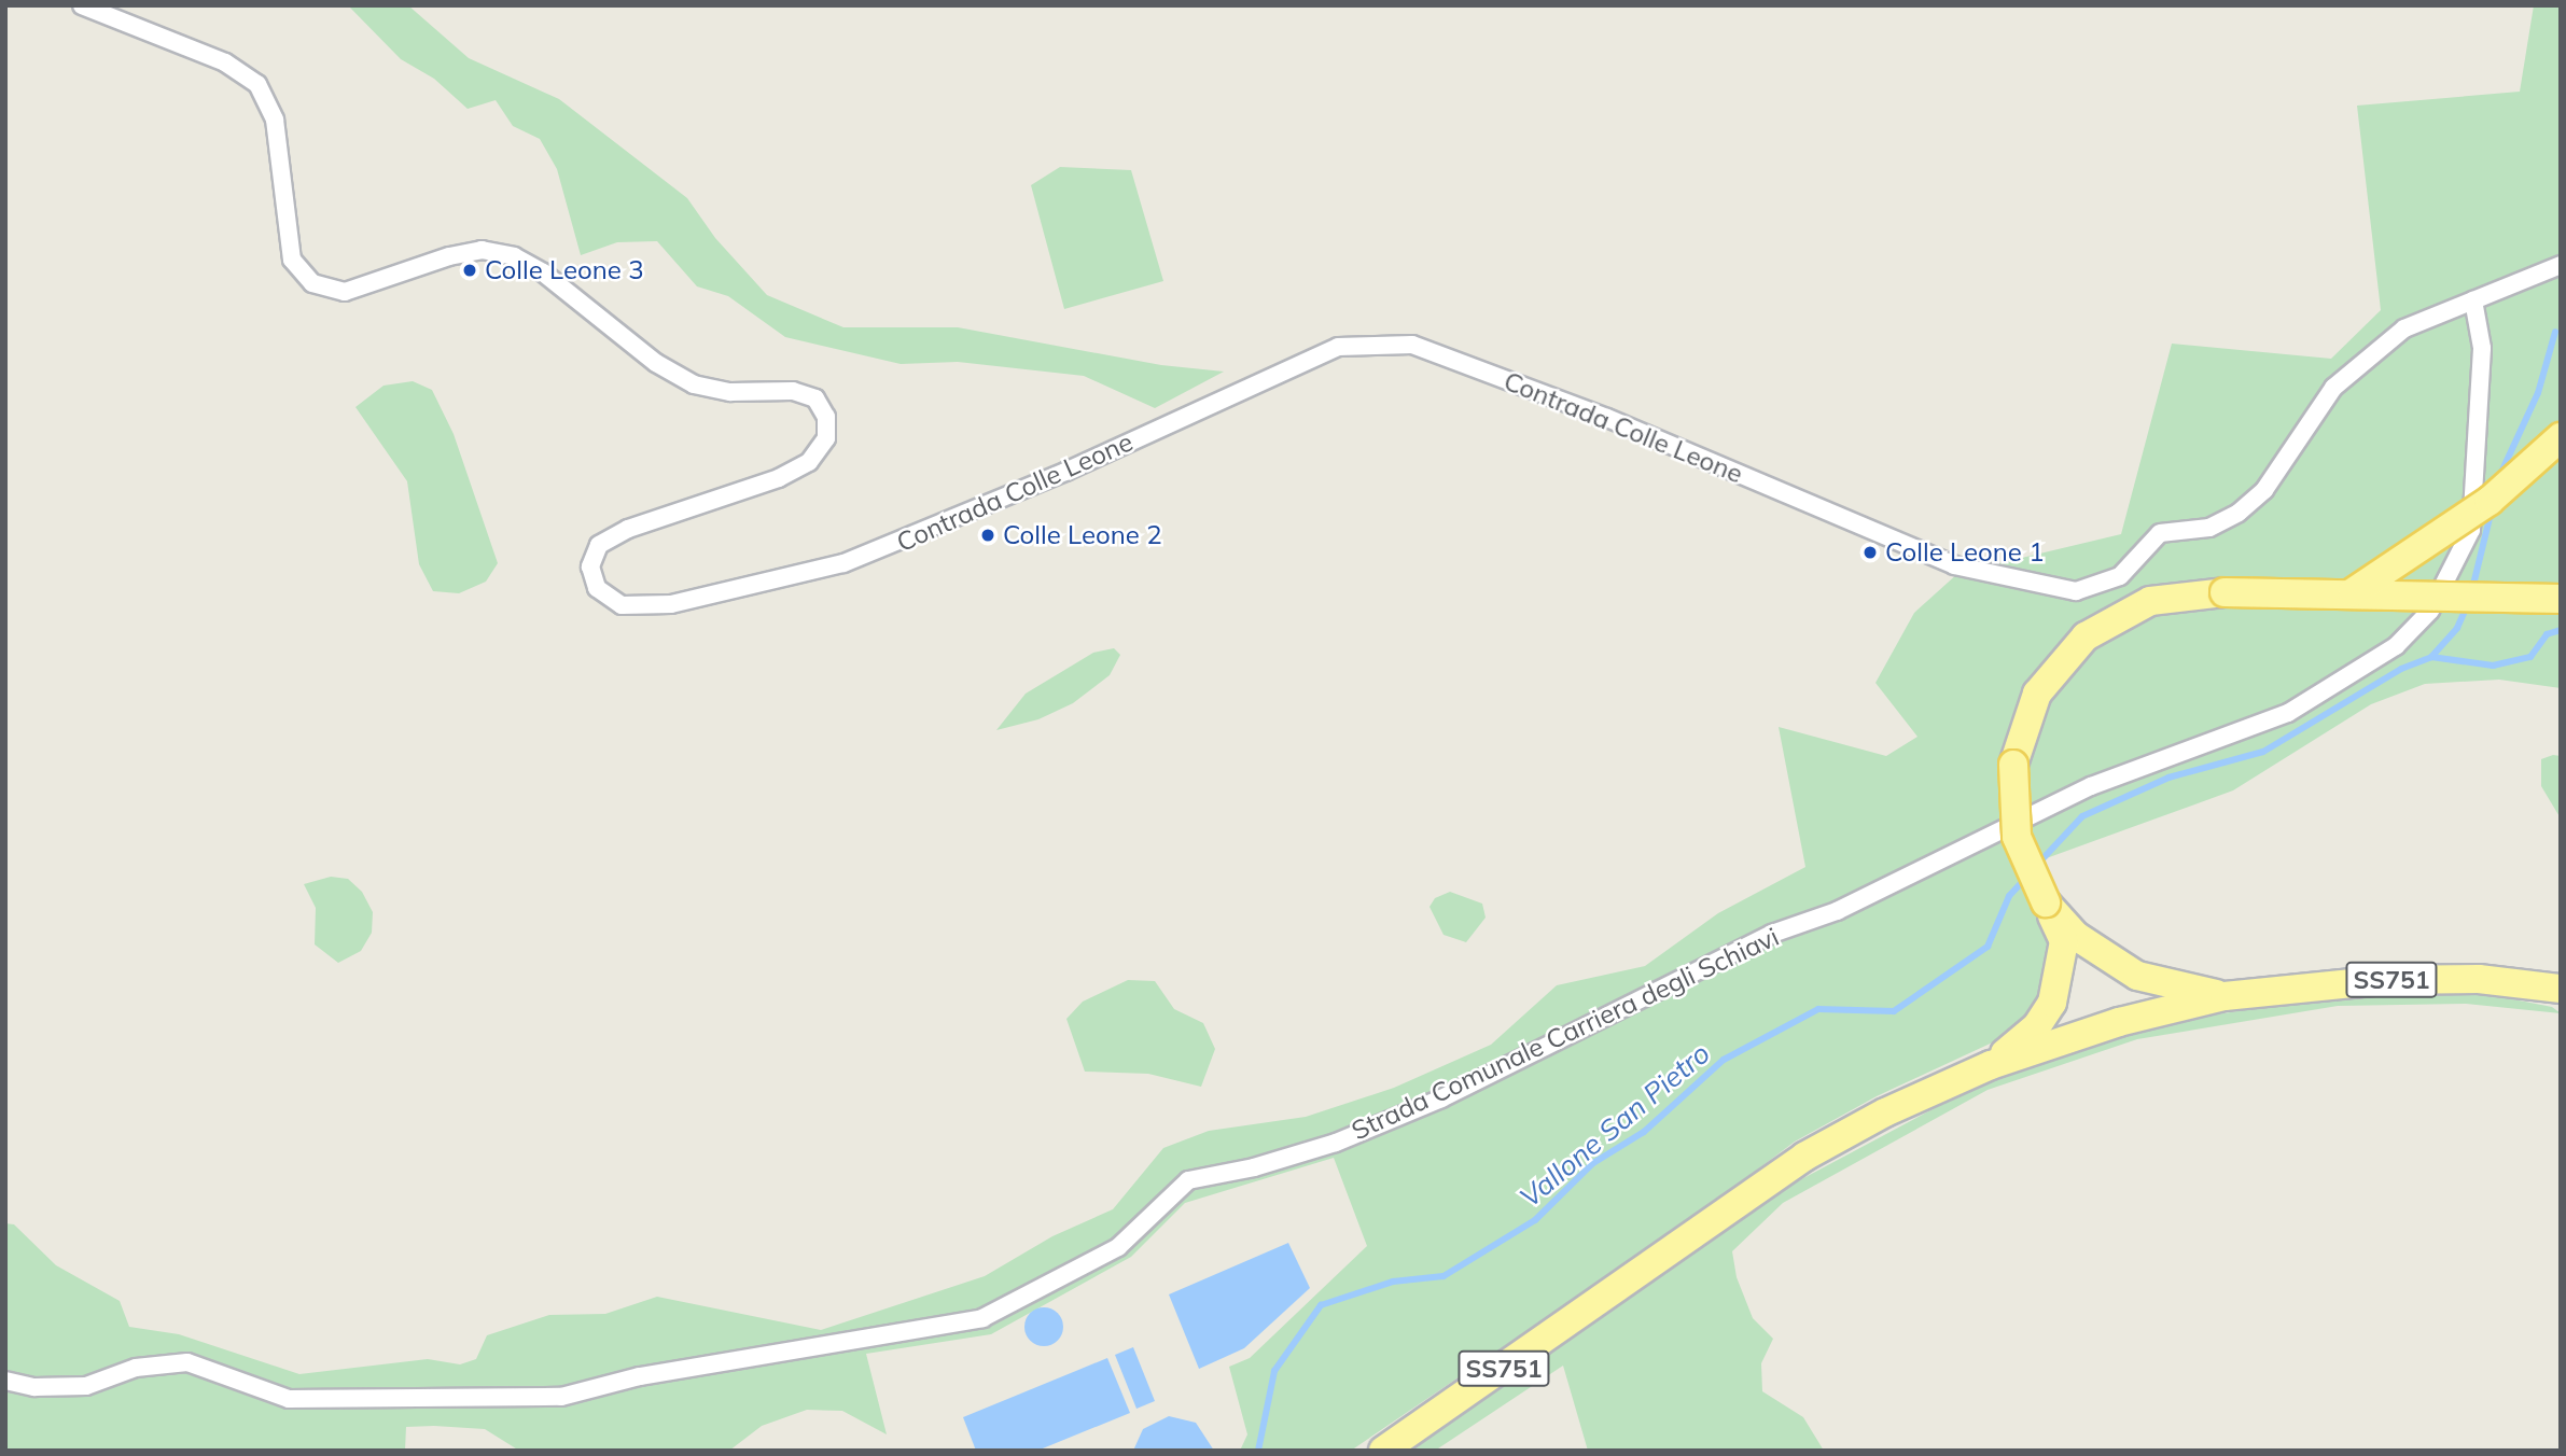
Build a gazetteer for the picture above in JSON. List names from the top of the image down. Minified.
{"streets":{"main road":["SS751"],"street":["Contrada Colle Leone","Strada Comunale Carriera degli Schiavi"]},"crossings":[["Contrada Colle Leone","Strada Comunale Carriera degli Schiavi"]],"water":["Vallone San Pietro"],"places":["Colle Leone 3","Colle Leone 2","Colle Leone 1"]}
